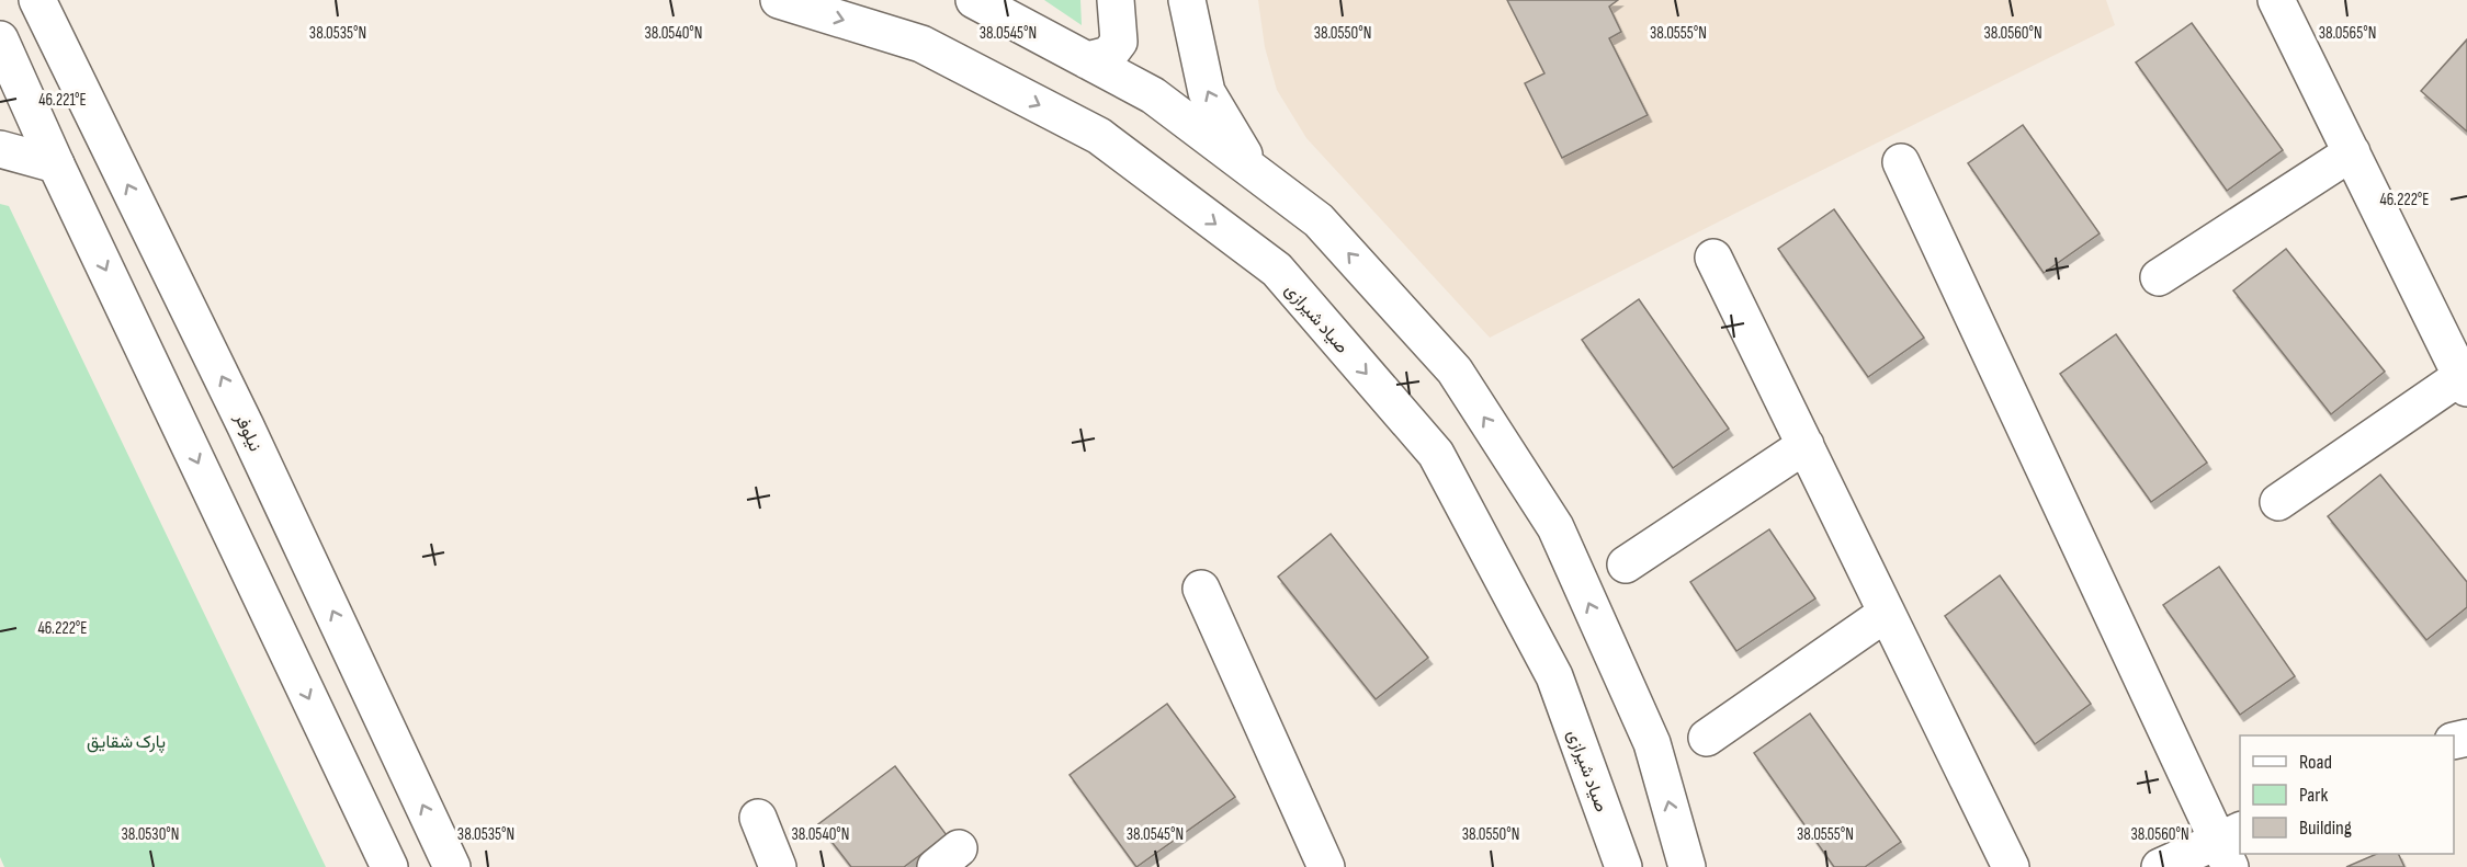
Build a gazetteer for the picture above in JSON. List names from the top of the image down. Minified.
{"streets":{"street":["صیاد شیرازی","نیلوفر"]},"parks":["پارک شقایق"],"legend":["Road","Park","Building"],"coordinates":["38.0535°N","38.0540°N","38.0545°N","38.0555°N","38.0560°N","38.0565°N","38.0550°N","46.221°E","46.222°E","38.0530°N"]}
